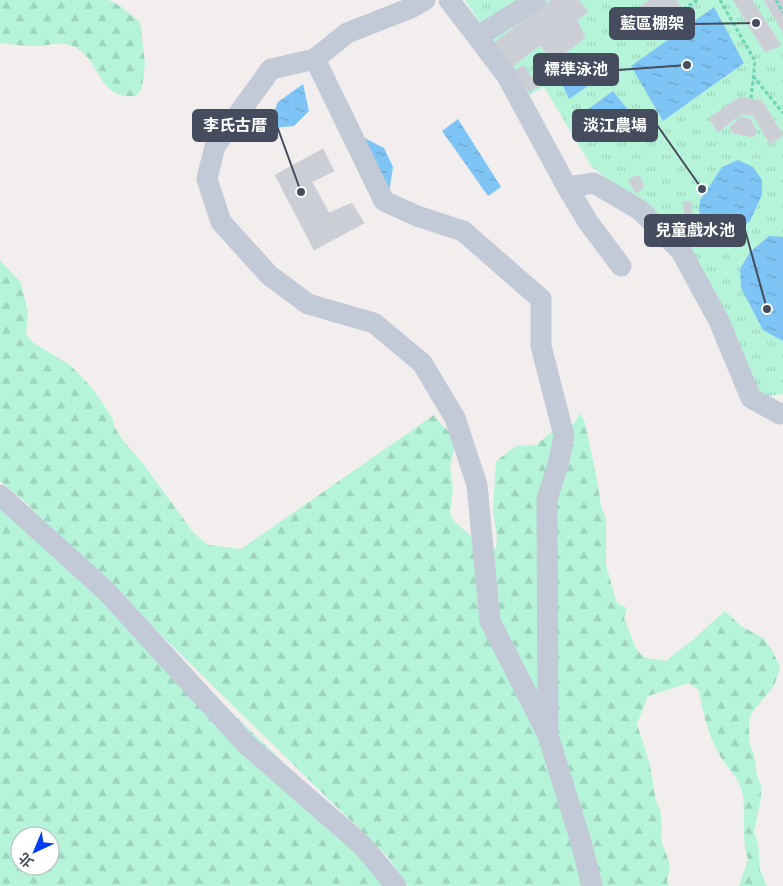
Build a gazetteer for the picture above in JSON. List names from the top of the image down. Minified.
{"places":["藍區棚架","標準泳池","淡江農場","李氏古厝","兒童戲水池"],"north":"bottom left"}
